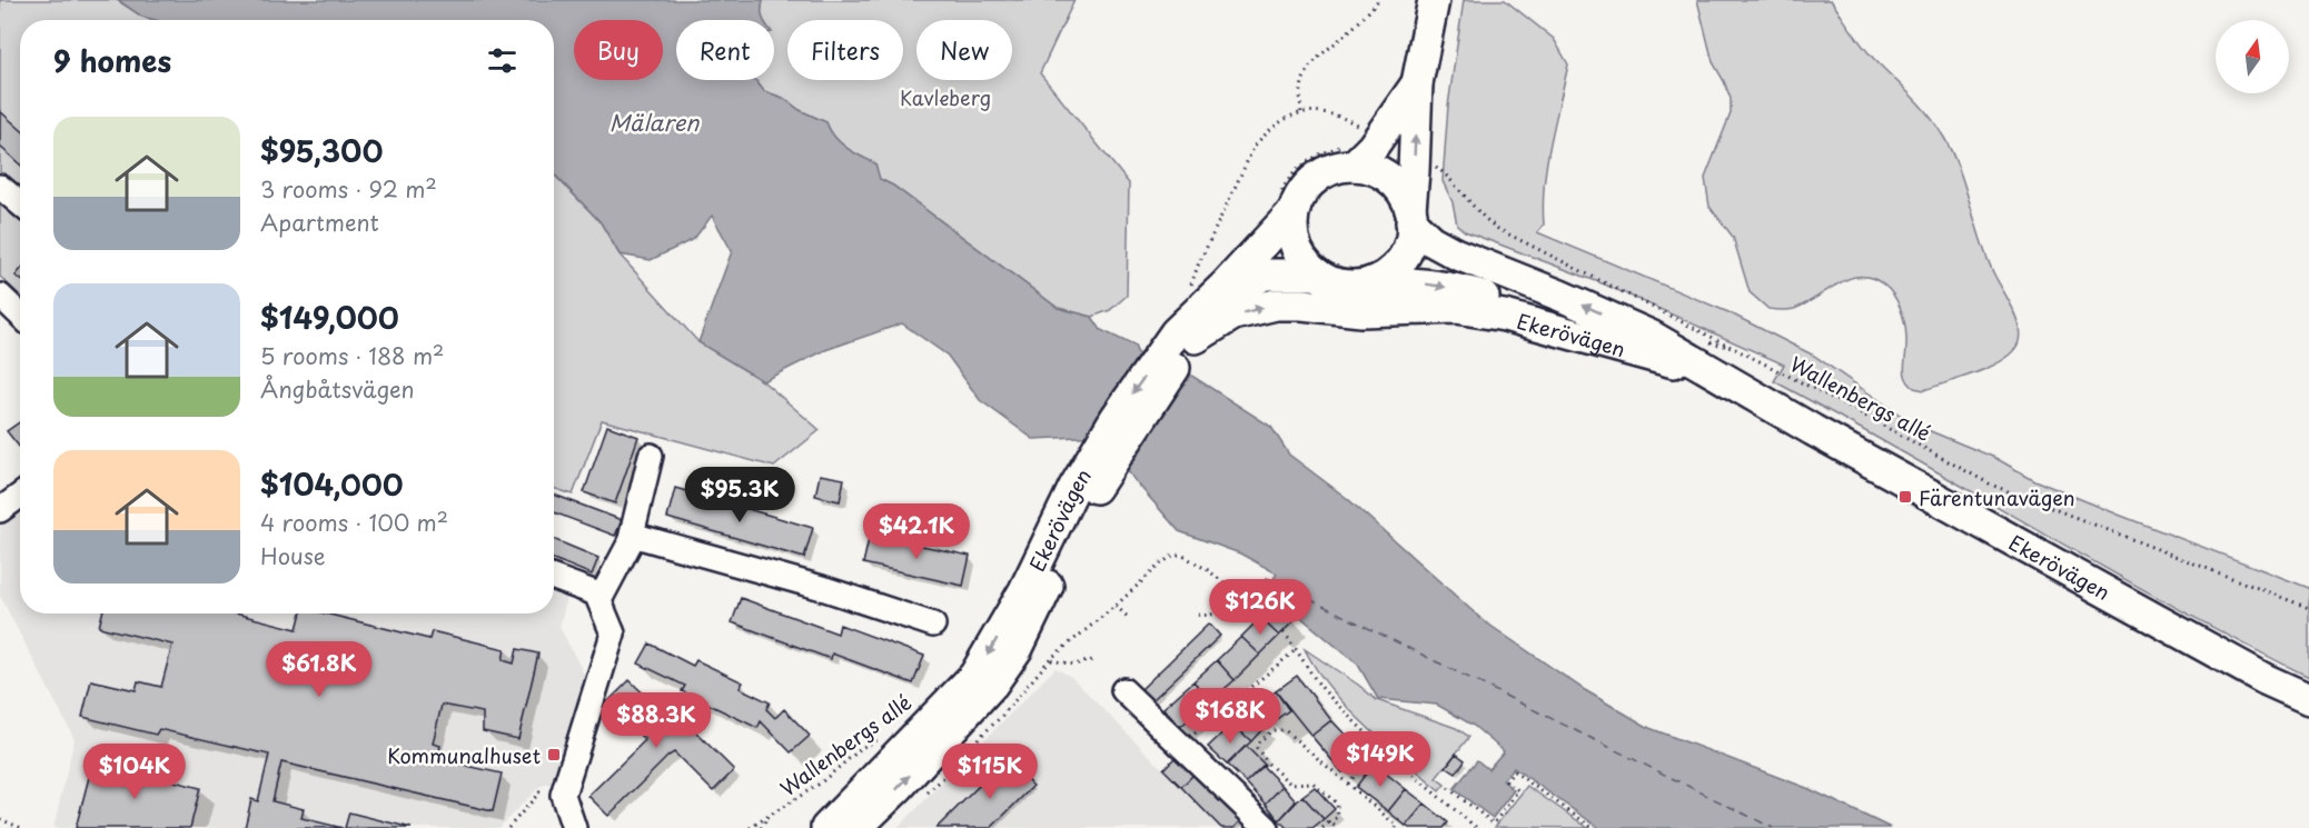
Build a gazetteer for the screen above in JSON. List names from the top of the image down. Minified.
{"streets":{"main road":["Ekerövägen"],"path":["Wallenbergs allé"]},"water":["Mälaren"],"parks":["Kavleberg"],"places":{"transit":["Färentunavägen","Kommunalhuset"]},"north":"top","page":{"chip":["Buy","Rent","Filters","New"],"heading":"9 homes","list":[{"name":"$95,300","note":"3 rooms · 92 m² · Apartment"},{"name":"$149,000","note":"5 rooms · 188 m² · Ångbåtsvägen"},{"name":"$104,000","note":"4 rooms · 100 m² · House"}],"price":["$95.3K","$42.1K","$126K","$61.8K","$168K","$88.3K","$149K","$104K","$115K"]}}
